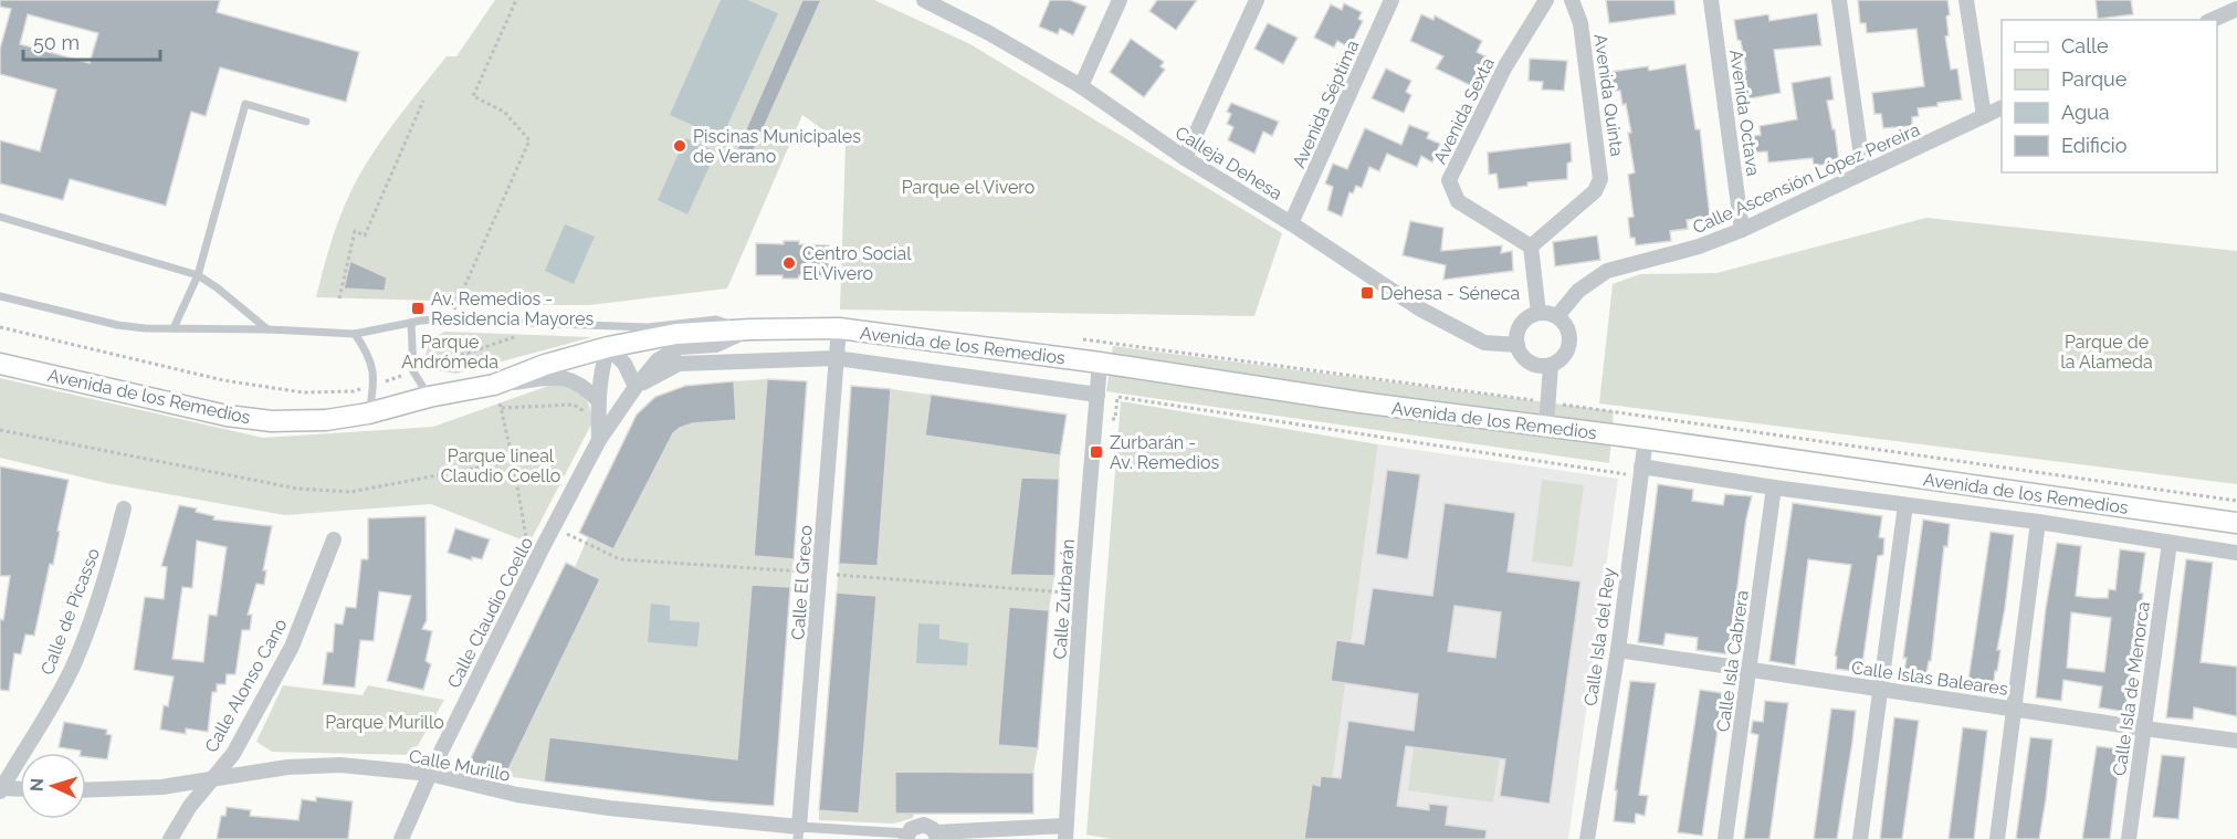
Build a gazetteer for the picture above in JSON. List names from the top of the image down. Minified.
{"streets":{"main road":["Avenida de los Remedios"],"street":["Avenida Quinta","Avenida Séptima","Avenida Sexta","Avenida Octava","Calleja Dehesa","Calle Ascensión López Pereira","Calle El Greco","Calle Zurbarán","Calle de Picasso","Calle Claudio Coello","Calle Isla del Rey","Calle Isla Cabrera","Calle Islas Baleares","Calle Alonso Cano","Calle Isla de Menorca","Calle Murillo"]},"crossings":[["Avenida Quinta","Avenida Sexta"],["Avenida Séptima","Calleja Dehesa"],["Avenida Octava","Calle Ascensión López Pereira"],["Calleja Dehesa","Calle Ascensión López Pereira"],["Avenida de los Remedios","Calle El Greco"],["Avenida de los Remedios","Calle Zurbarán"],["Avenida de los Remedios","Calle Claudio Coello"],["Avenida de los Remedios","Calle Isla del Rey"],["Avenida de los Remedios","Calle Isla Cabrera"],["Avenida de los Remedios","Calle Isla de Menorca"],["Calle El Greco","Calle Murillo"],["Calle Claudio Coello","Calle Murillo"],["Calle Isla del Rey","Calle Islas Baleares"],["Calle Isla Cabrera","Calle Islas Baleares"],["Calle Islas Baleares","Calle Isla de Menorca"],["Calle Alonso Cano","Calle Murillo"]],"parks":["Parque el Vivero","Parque Andrómeda","Parque de la Alameda","Parque lineal Claudio Coello","Parque Murillo"],"places":{"other":["Piscinas Municipales de Verano","Centro Social El Vivero"],"transit":["Dehesa - Séneca","Av. Remedios - Residencia Mayores","Zurbarán - Av. Remedios"]},"legend":["Calle","Parque","Agua","Edificio"],"scale_bar":"50 m","north":"left"}
